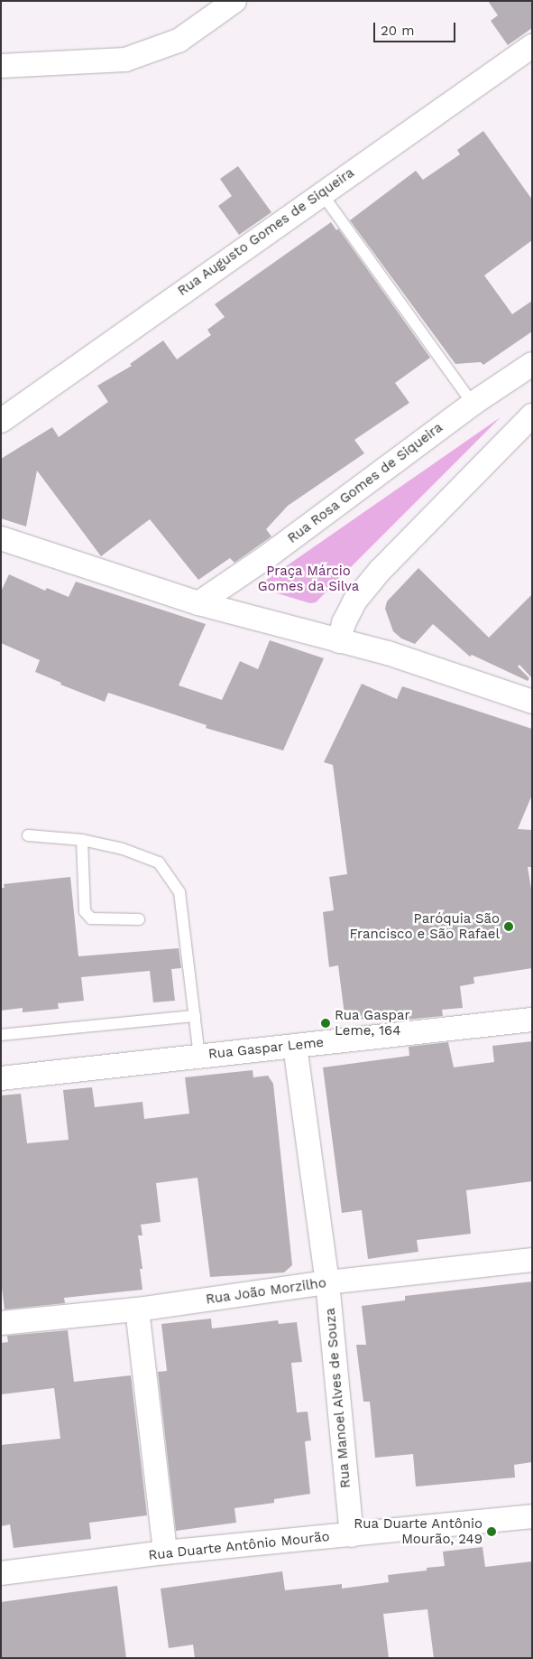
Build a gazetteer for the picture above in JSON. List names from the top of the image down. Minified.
{"streets":{"street":["Rua Augusto Gomes de Siqueira","Rua Rosa Gomes de Siqueira","Rua Gaspar Leme","Rua João Morzilho","Rua Manoel Alves de Souza","Rua Duarte Antônio Mourão"]},"crossings":[["Rua Gaspar Leme","Rua Manoel Alves de Souza"],["Rua João Morzilho","Rua Manoel Alves de Souza"],["Rua Manoel Alves de Souza","Rua Duarte Antônio Mourão"]],"parks":["Praça Márcio Gomes da Silva"],"places":["Paróquia São Francisco e São Rafael","Rua Gaspar Leme, 164","Rua Duarte Antônio Mourão, 249"],"scale_bar":"20 m"}
